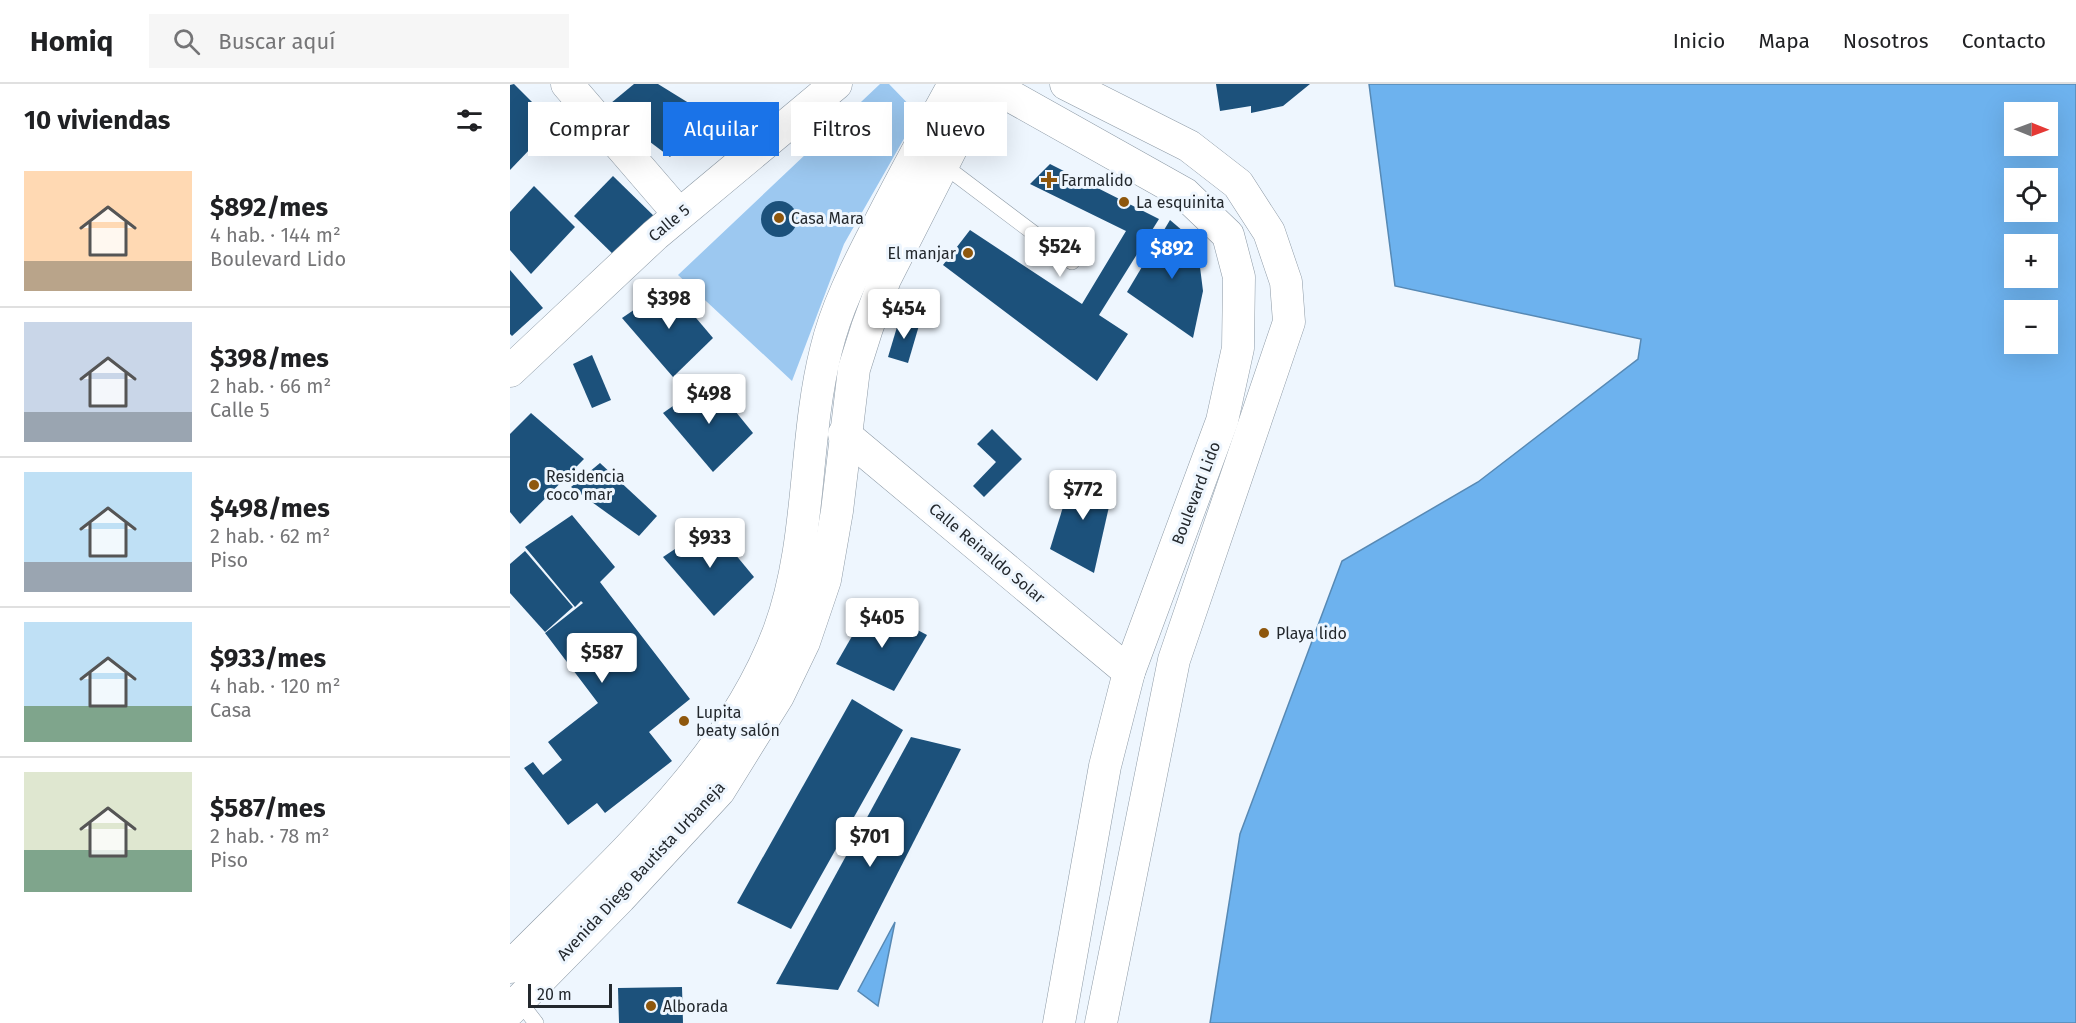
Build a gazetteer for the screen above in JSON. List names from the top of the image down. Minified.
{"streets":{"street":["Calle 5","Boulevard Lido","Calle Reinaldo Solar","Avenida Diego Bautista Urbaneja"]},"crossings":[["Boulevard Lido","Calle Reinaldo Solar"],["Calle Reinaldo Solar","Avenida Diego Bautista Urbaneja"]],"places":{"health":["Farmalido"],"other":["La esquinita","Casa Mara","El manjar","Residencia coco mar","Playa lido","Lupita beaty salón","Alborada"]},"scale_bar":"20 m","north":"right","page":{"header":"Homiq","search":"Buscar aquí","nav":["Inicio","Mapa","Nosotros","Contacto"],"heading":"10 viviendas","map_buttons":["+","−"],"chip":["Comprar","Alquilar","Filtros","Nuevo"],"list":[{"name":"$892/mes","note":"4 hab. · 144 m² · Boulevard Lido"},{"name":"$398/mes","note":"2 hab. · 66 m² · Calle 5"},{"name":"$498/mes","note":"2 hab. · 62 m² · Piso"},{"name":"$933/mes","note":"4 hab. · 120 m² · Casa"},{"name":"$587/mes","note":"2 hab. · 78 m² · Piso"}],"price":["$524","$892","$398","$454","$498","$772","$933","$405","$587","$701"],"scale":"20 m"}}
